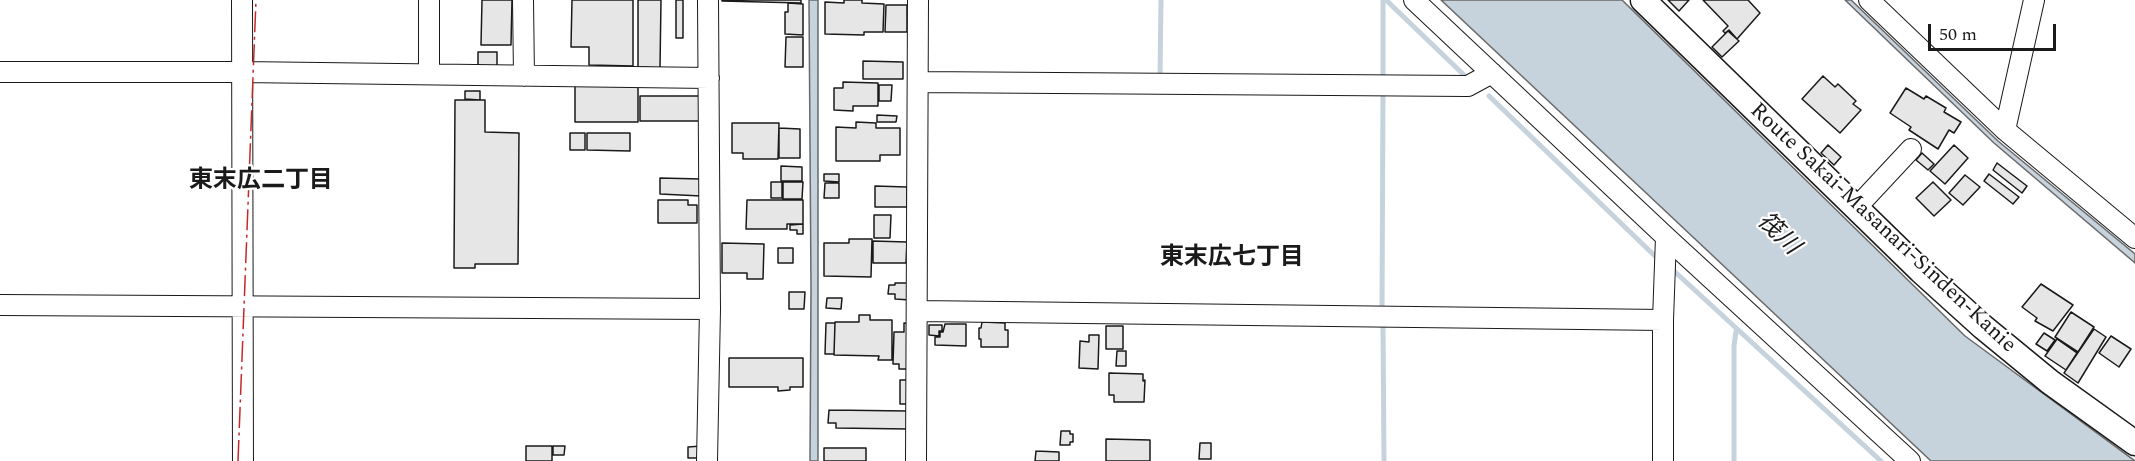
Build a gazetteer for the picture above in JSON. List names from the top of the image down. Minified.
{"streets":{"main road":["Route Sakai-Masanari-Sinden-Kanie"]},"districts":["東末広二丁目","東末広七丁目"],"water":["筏川"],"scale_bar":"50 m"}
